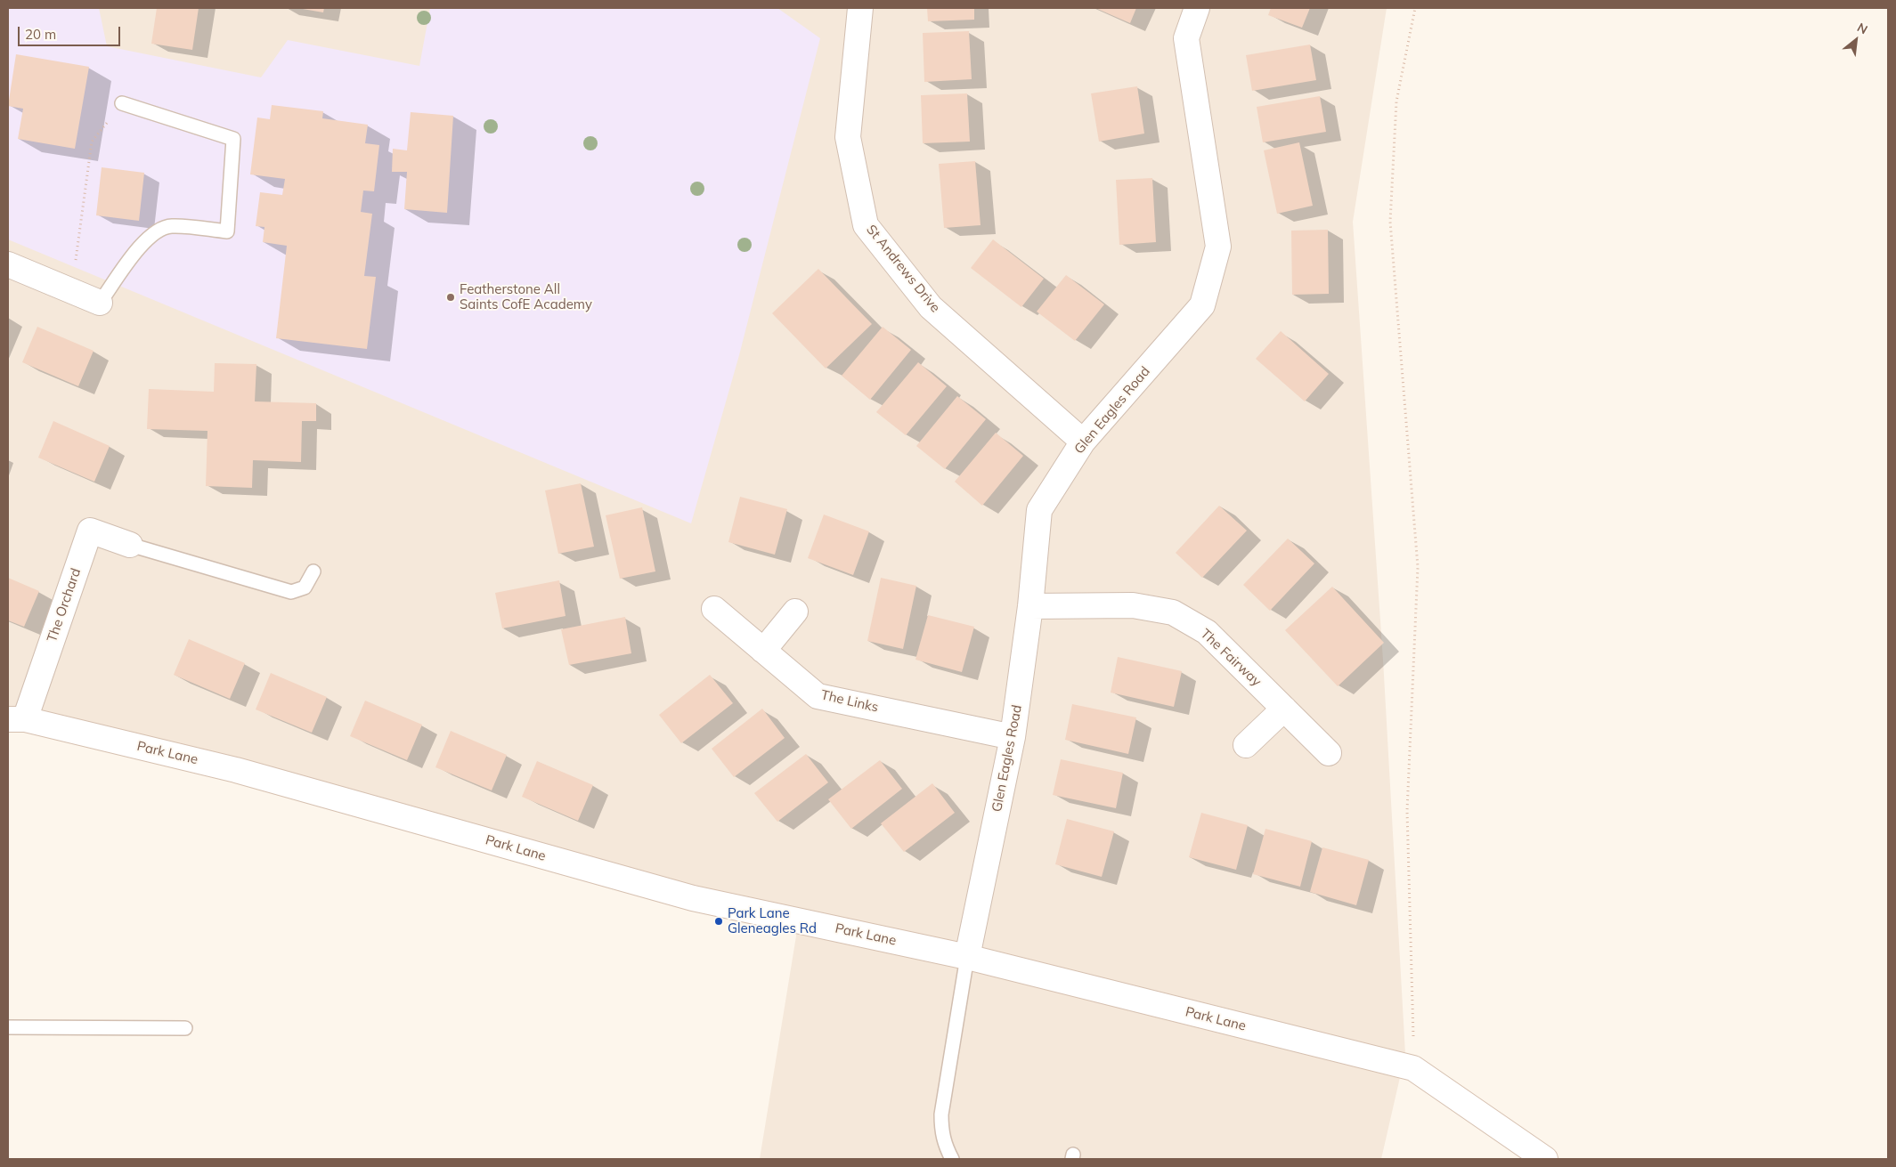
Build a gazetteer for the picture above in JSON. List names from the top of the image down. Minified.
{"streets":{"street":["St Andrews Drive","Glen Eagles Road","The Orchard","The Fairway","The Links","Park Lane"]},"crossings":[["St Andrews Drive","Glen Eagles Road"],["Glen Eagles Road","The Fairway"],["Glen Eagles Road","The Links"],["Glen Eagles Road","Park Lane"],["The Orchard","Park Lane"]],"places":["Featherstone All Saints CofE Academy","Park Lane Gleneagles Rd"],"scale_bar":"20 m","north":"top right"}
